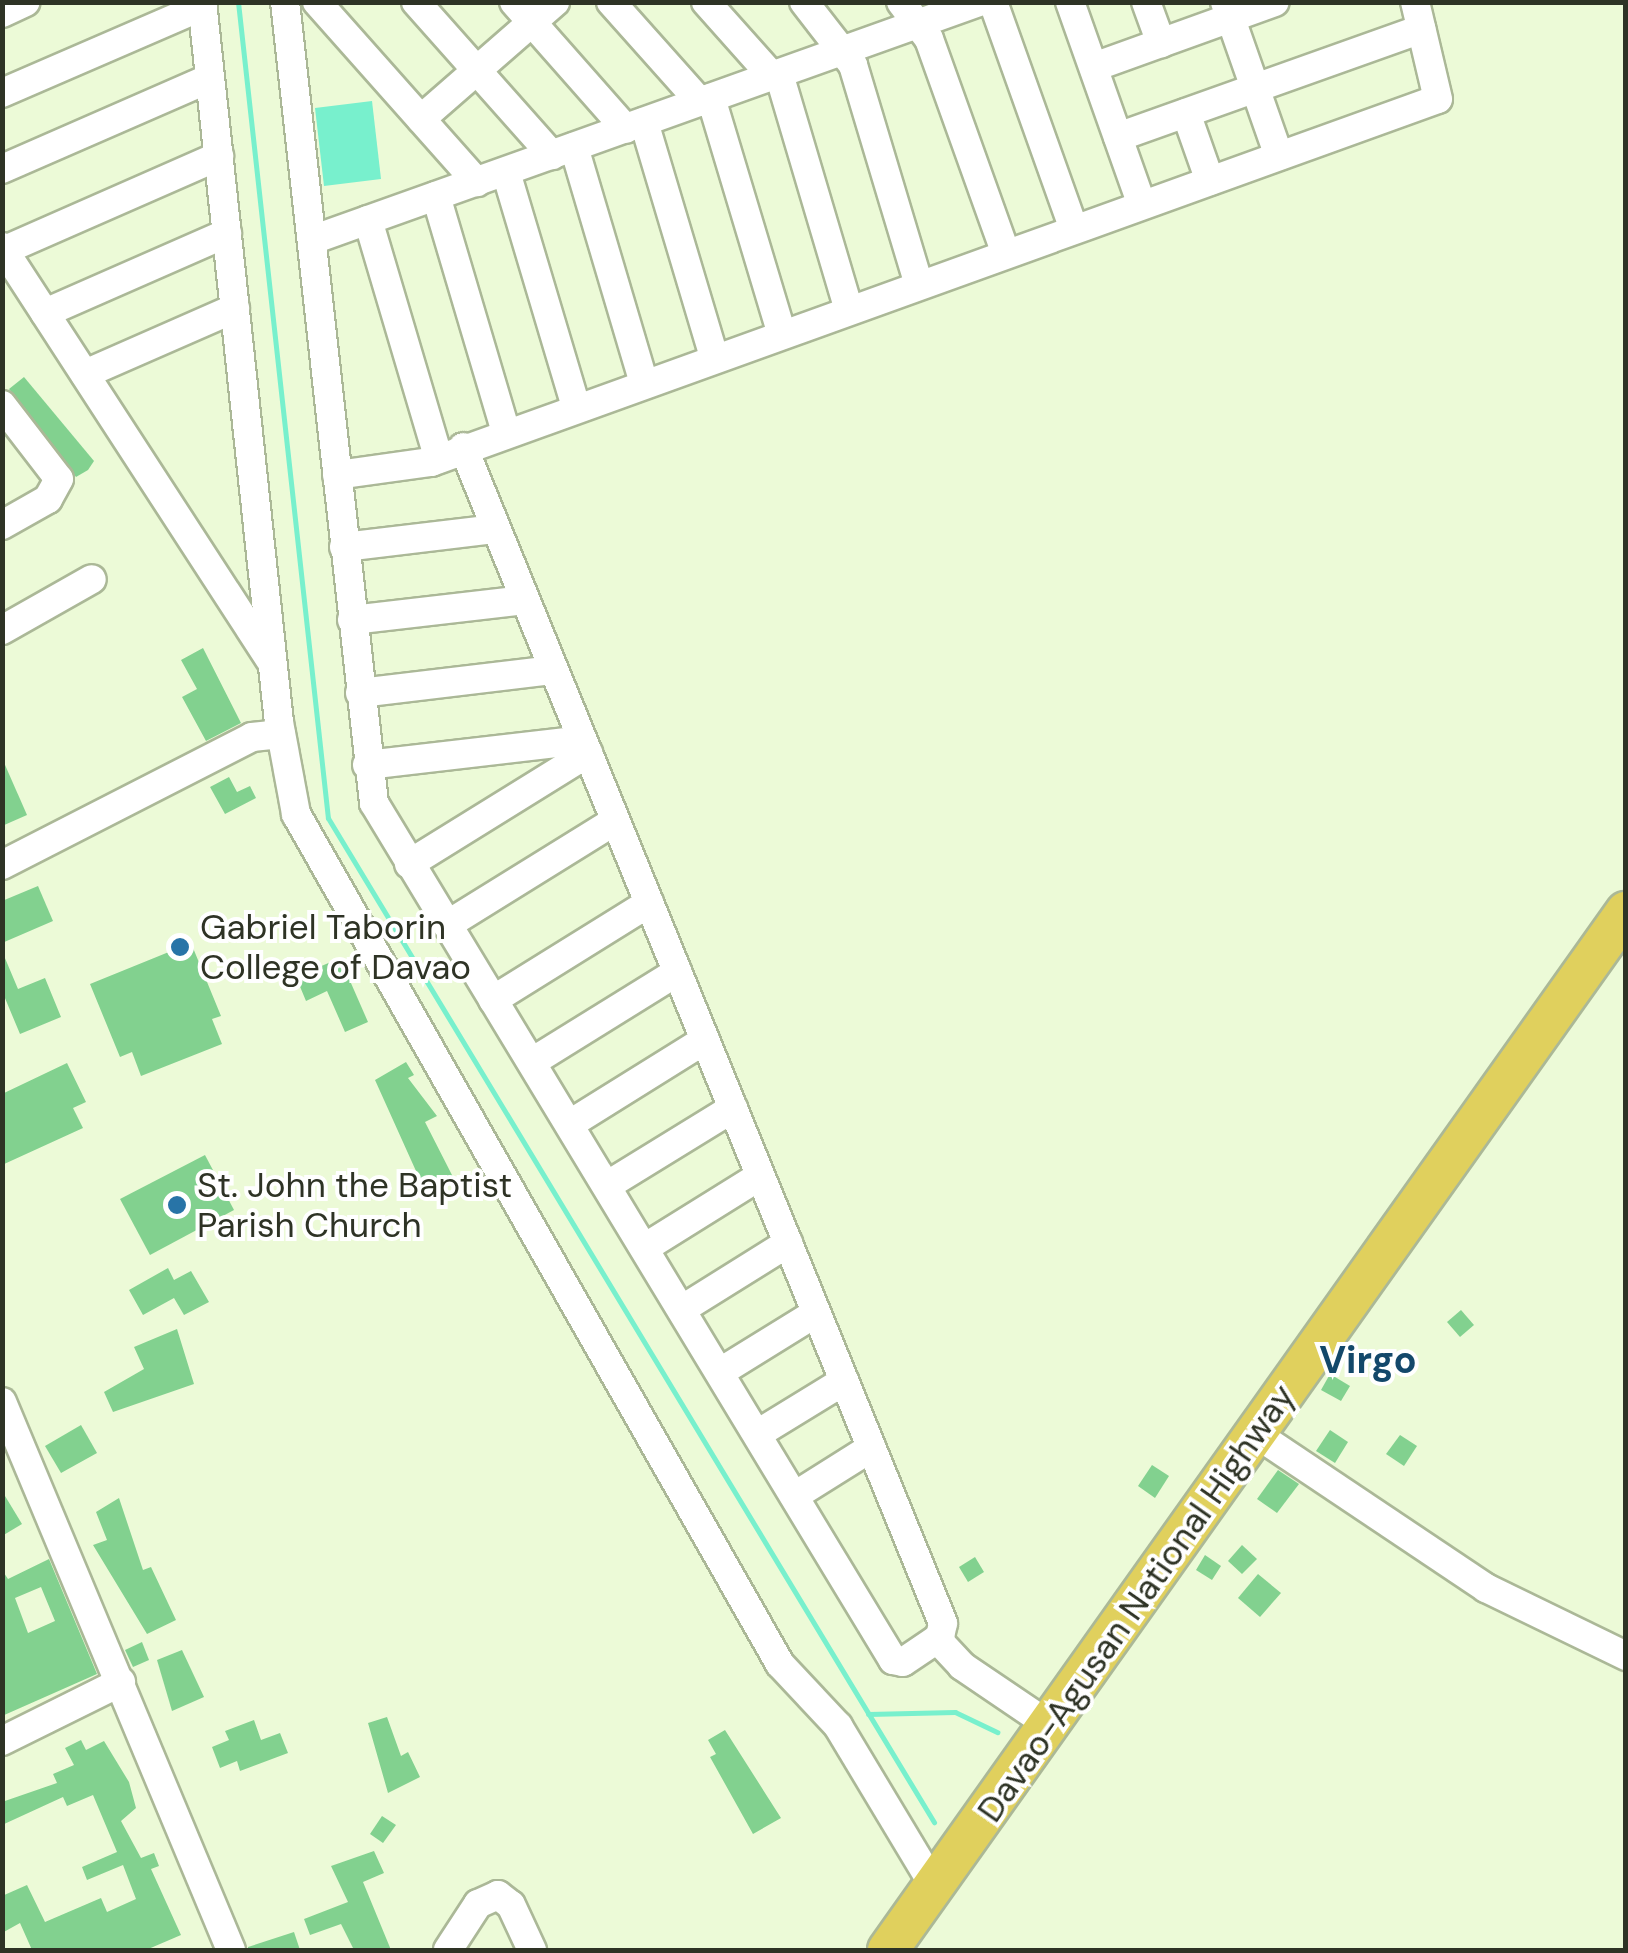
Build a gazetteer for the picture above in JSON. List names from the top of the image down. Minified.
{"streets":{"highway":["Davao-Agusan National Highway"]},"districts":["Virgo"],"places":["Gabriel Taborin College of Davao","St. John the Baptist Parish Church"]}
